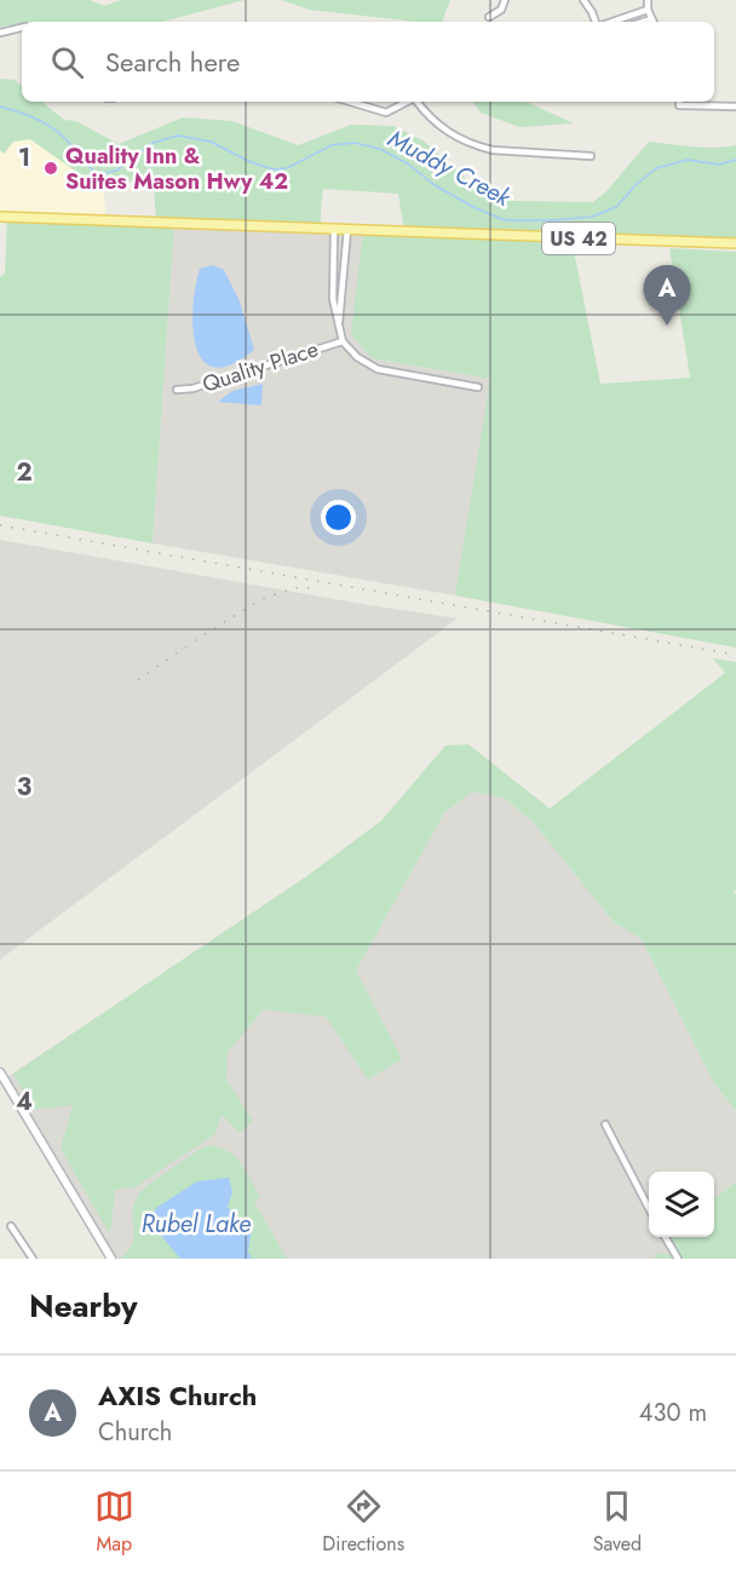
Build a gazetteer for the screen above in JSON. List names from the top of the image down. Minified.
{"streets":{"main road":["US 42"],"street":["Quality Place"]},"water":["Muddy Creek","Rubel Lake"],"places":["Quality Inn & Suites Mason Hwy 42"],"page":{"search":"Search here","pins":"A","heading":"Nearby","list":[{"mark":"A","name":"AXIS Church","note":"Church","value":"430 m"}],"nav":["Map","Directions","Saved"]},"grid":{"rows":["1","2","3","4"]}}
